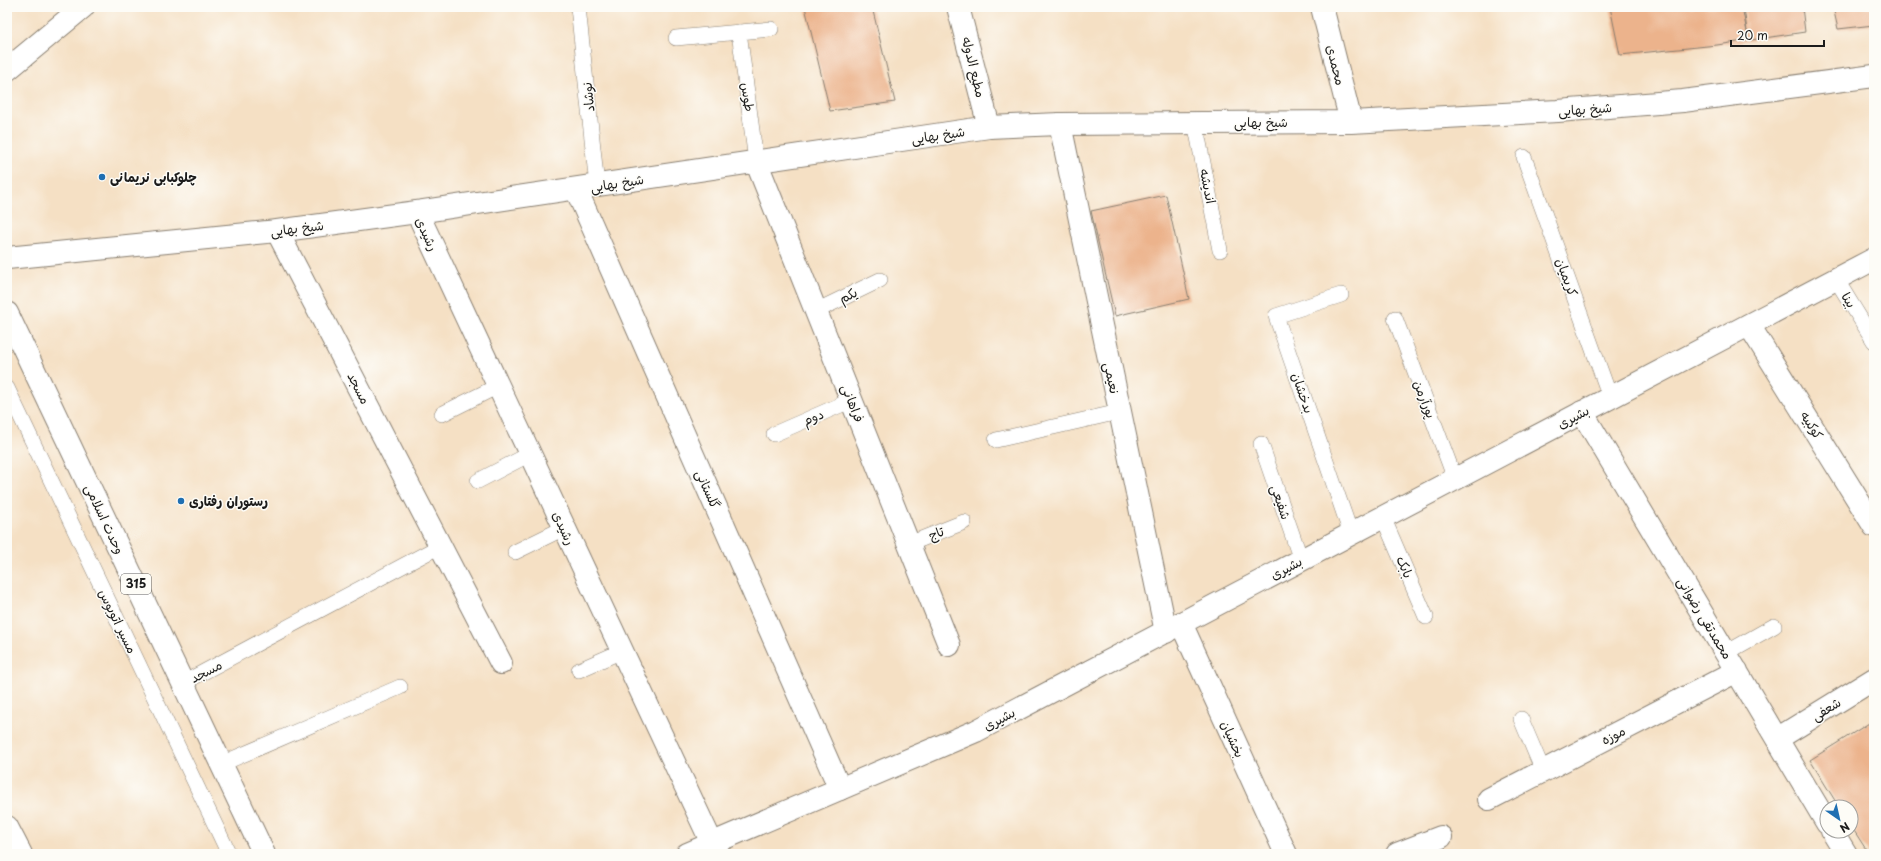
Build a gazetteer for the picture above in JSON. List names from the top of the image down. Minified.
{"streets":{"street":["محمدی","مطیع الدوله","شیخ بهایی","رشیدی","نعیمی","مسجد","فراهانی","بشیری","کوکبیه","گلستانی","وحدت اسلامی","315","محمدتقی رضوانی","شعفی","موزه","بخشیان"],"lane":["نوشاد","طوس","اندیشه","کریمیان","یکم","بینا","بدخشان","پورآرمن","دوم","شفیعی","تاج","بابک","مسیر اتوبوس"]},"crossings":[["محمدی","شیخ بهایی"],["مطیع الدوله","شیخ بهایی"],["نوشاد","شیخ بهایی"],["نوشاد","گلستانی"],["طوس","شیخ بهایی"],["طوس","فراهانی"],["شیخ بهایی","اندیشه"],["شیخ بهایی","رشیدی"],["شیخ بهایی","نعیمی"],["شیخ بهایی","مسجد"],["شیخ بهایی","فراهانی"],["شیخ بهایی","گلستانی"],["رشیدی","بشیری"],["کریمیان","بشیری"],["یکم","فراهانی"],["بینا","بشیری"],["نعیمی","بشیری"],["نعیمی","بخشیان"],["مسجد","وحدت اسلامی"],["بدخشان","بشیری"],["پورآرمن","بشیری"],["فراهانی","دوم"],["فراهانی","تاج"],["بشیری","کوکبیه"],["بشیری","گلستانی"],["بشیری","شفیعی"],["بشیری","بابک"],["بشیری","محمدتقی رضوانی"],["بشیری","بخشیان"],["محمدتقی رضوانی","شعفی"],["محمدتقی رضوانی","موزه"]],"places":["چلوکبابی نریمانی","رستوران رفتاری"],"scale_bar":"20 m","north":"bottom right"}
